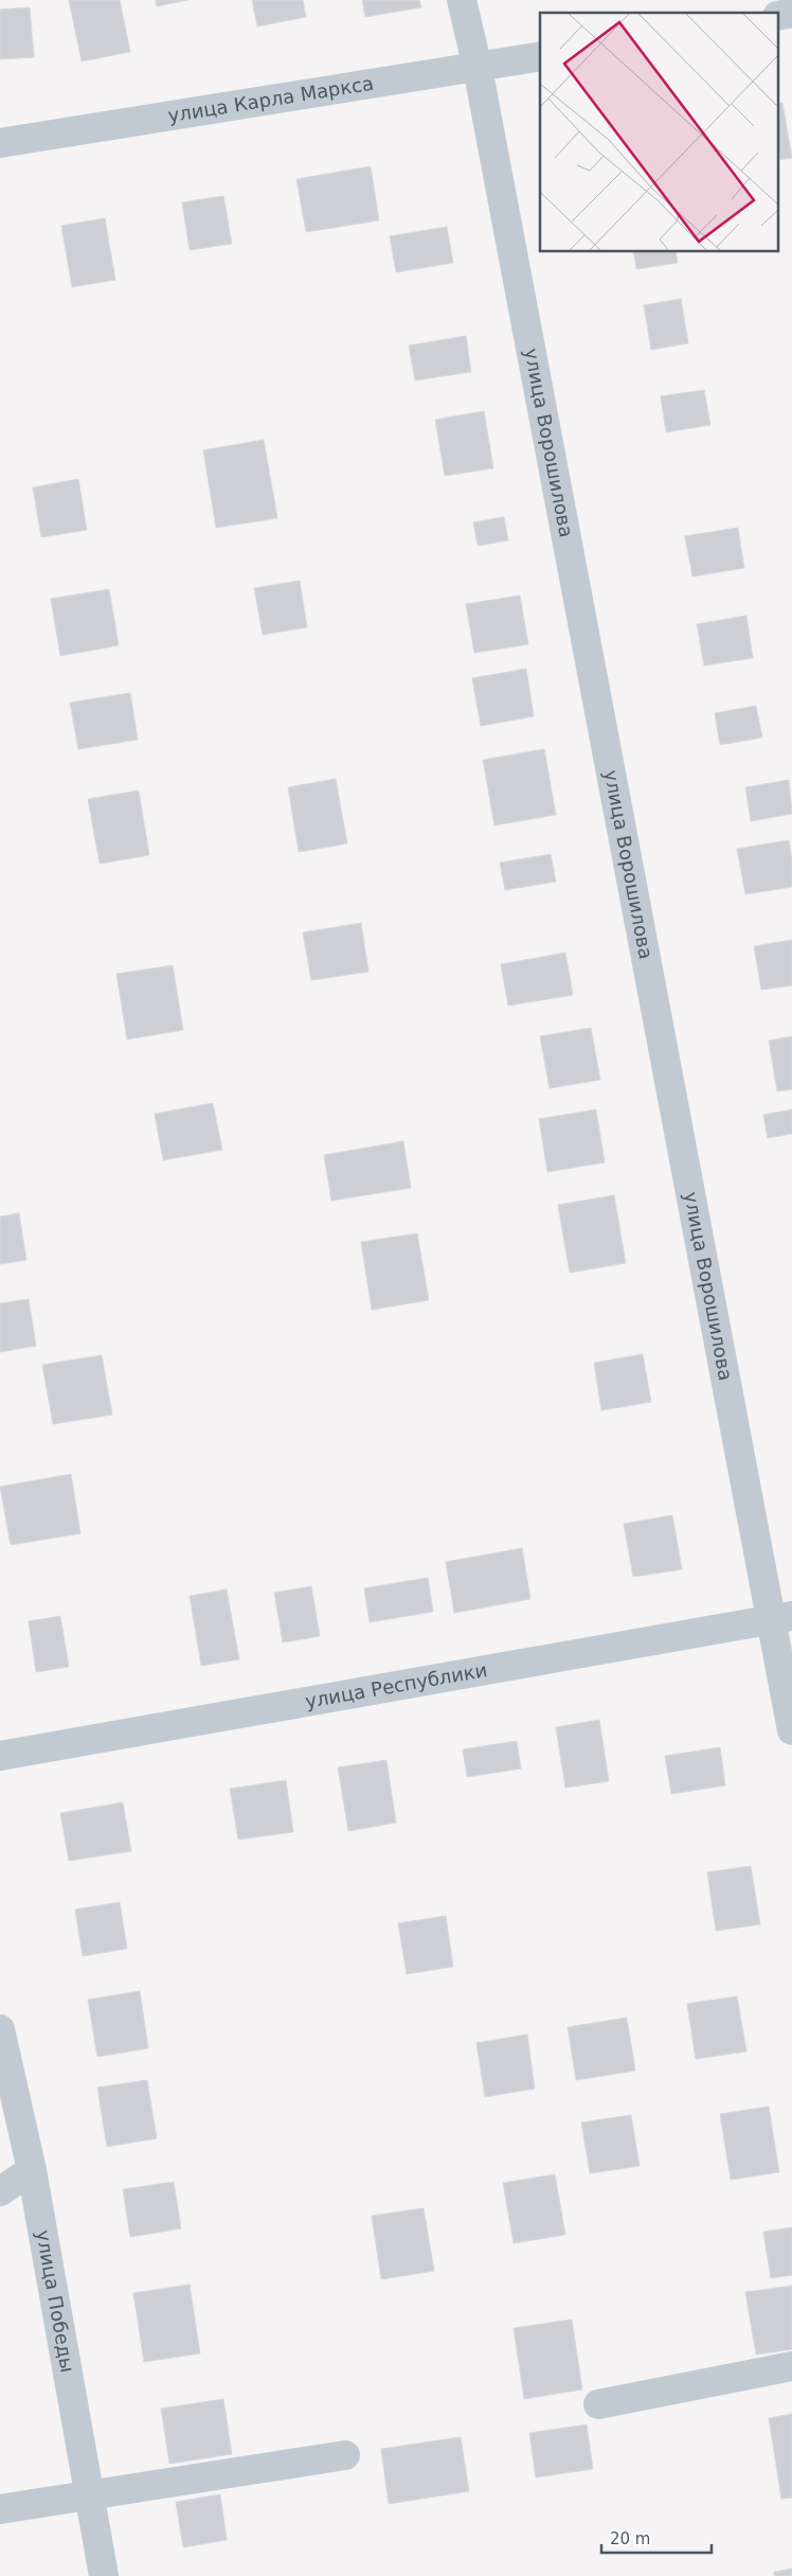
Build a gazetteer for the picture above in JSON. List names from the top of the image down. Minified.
{"streets":{"street":["улица Карла Маркса","улица Ворошилова","улица Республики","улица Победы"]},"crossings":[["улица Карла Маркса","улица Ворошилова"],["улица Ворошилова","улица Республики"]],"scale_bar":"20 m"}
